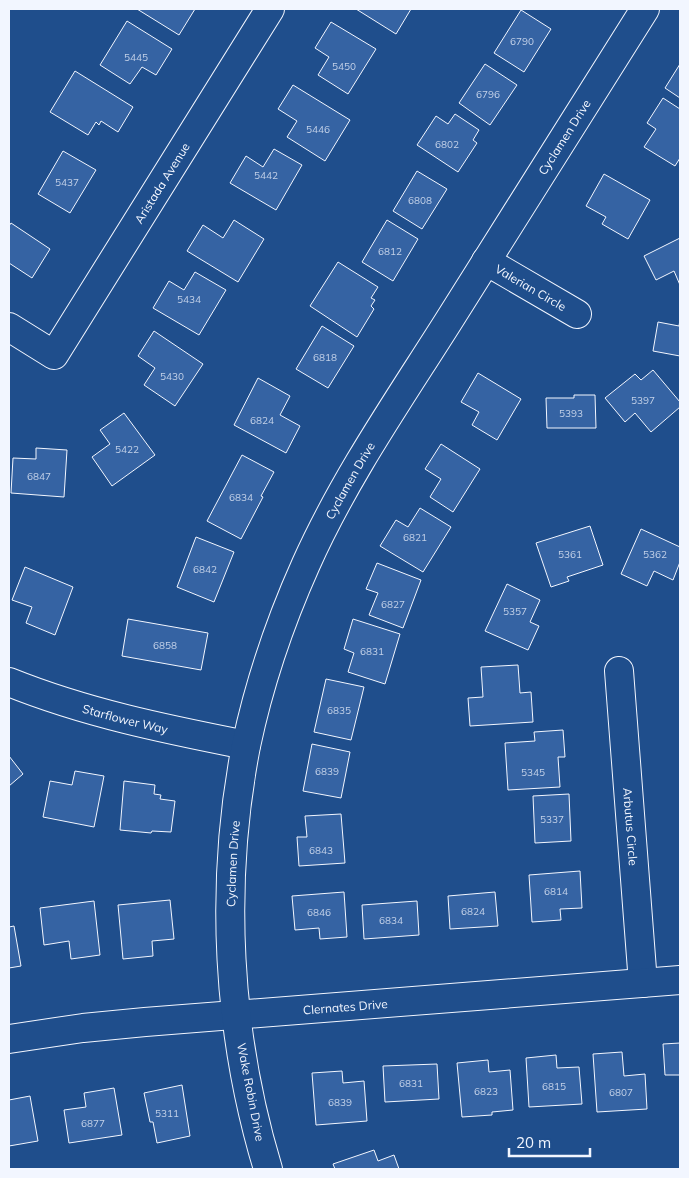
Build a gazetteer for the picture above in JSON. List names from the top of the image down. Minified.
{"streets":{"street":["Cyclamen Drive","Aristada Avenue","Valerian Circle","Starflower Way","Arbutus Circle","Clernates Drive","Wake Robin Drive"]},"crossings":[["Cyclamen Drive","Valerian Circle"],["Cyclamen Drive","Starflower Way"],["Cyclamen Drive","Clernates Drive"],["Cyclamen Drive","Wake Robin Drive"],["Arbutus Circle","Clernates Drive"],["Clernates Drive","Wake Robin Drive"]],"house_numbers":["6790","5445","5450","6796","5446","6802","5442","5437","6808","6812","5434","6818","5430","5397","5393","6824","5422","6847","6834","6821","5361","5362","6842","6827","5357","6858","6831","6835","6839","5345","5337","6843","6814","6824","6846","6834","6831","6815","6823","6807","6839","5311","6877"],"scale_bar":"20 m"}
